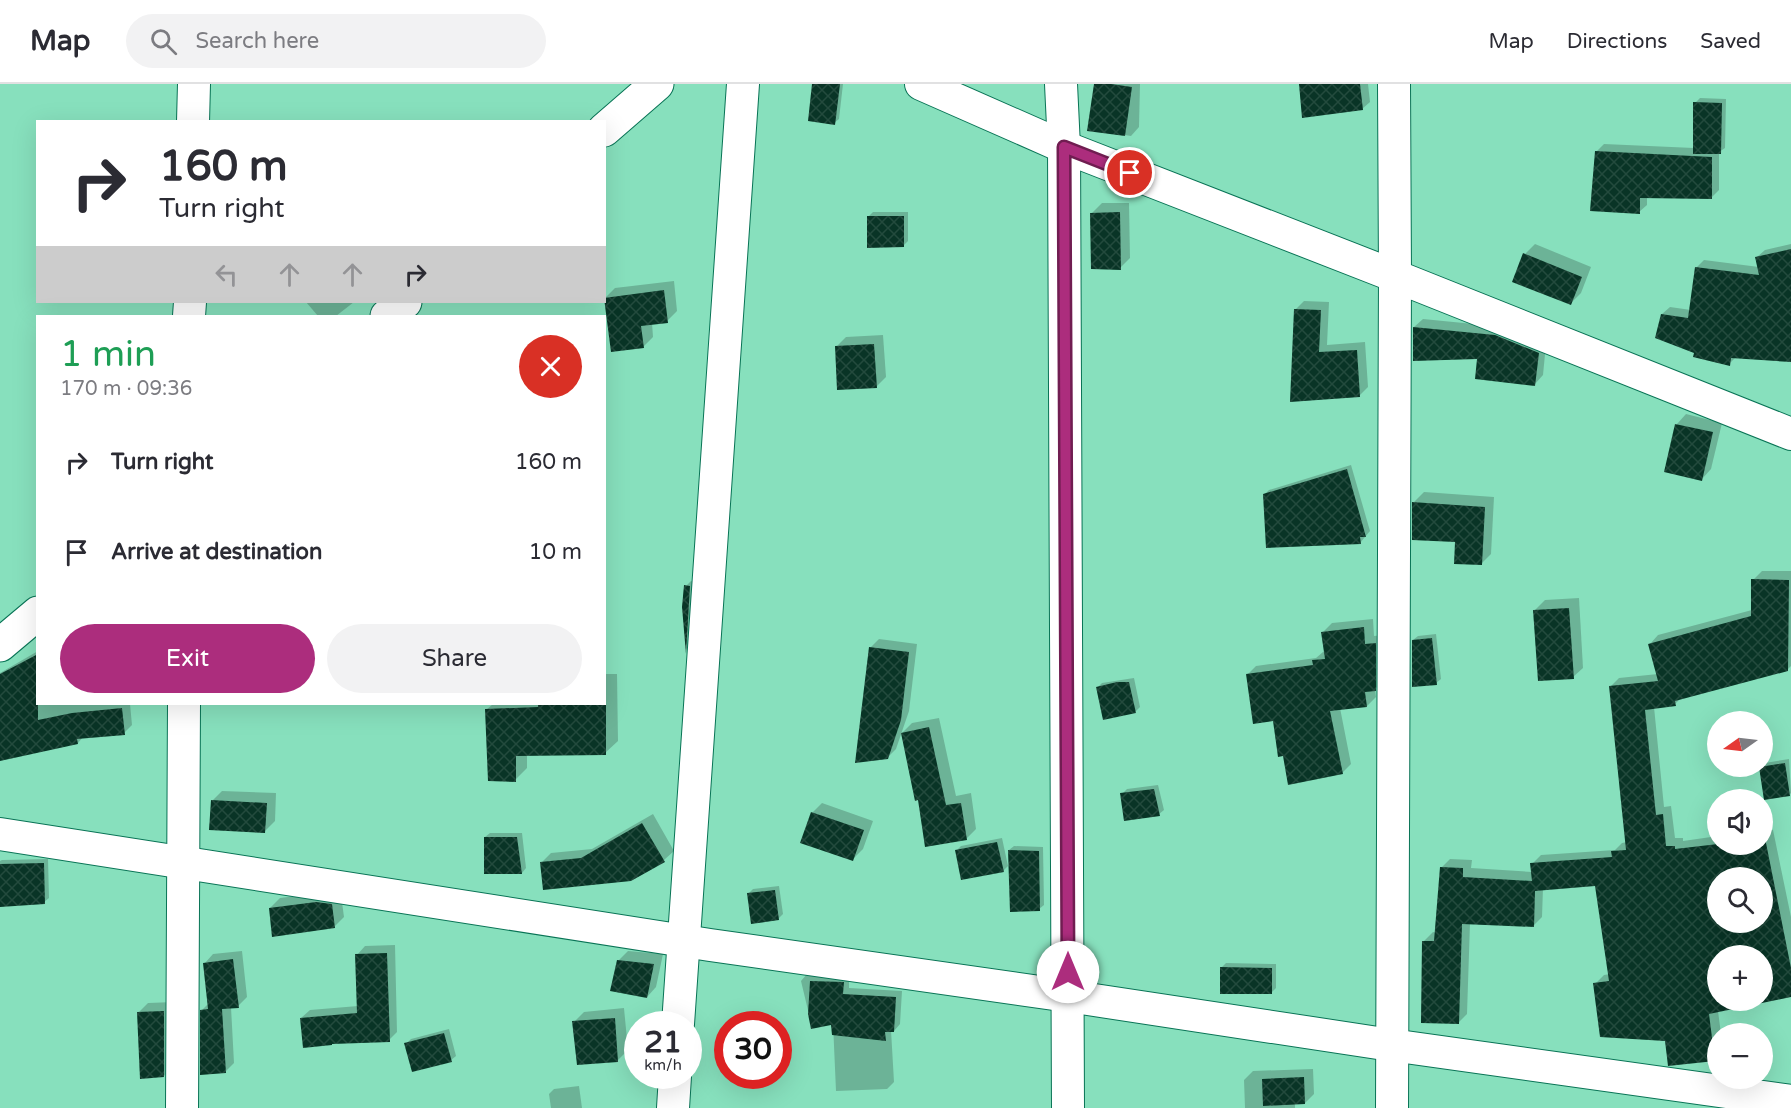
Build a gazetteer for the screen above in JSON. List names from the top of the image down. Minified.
{"north":"left","page":{"header":"Map","search":"Search here","nav":["Map","Directions","Saved"],"turn":["160 m","Turn right"],"heading":["1 min","170 m · 09:36"],"list":[{"name":"Turn right","value":"160 m"},{"name":"Arrive at destination","value":"10 m"}],"buttons":["Exit","Share"],"map_buttons":["+","−"],"speed":"21 km/h","limit":"30"}}
